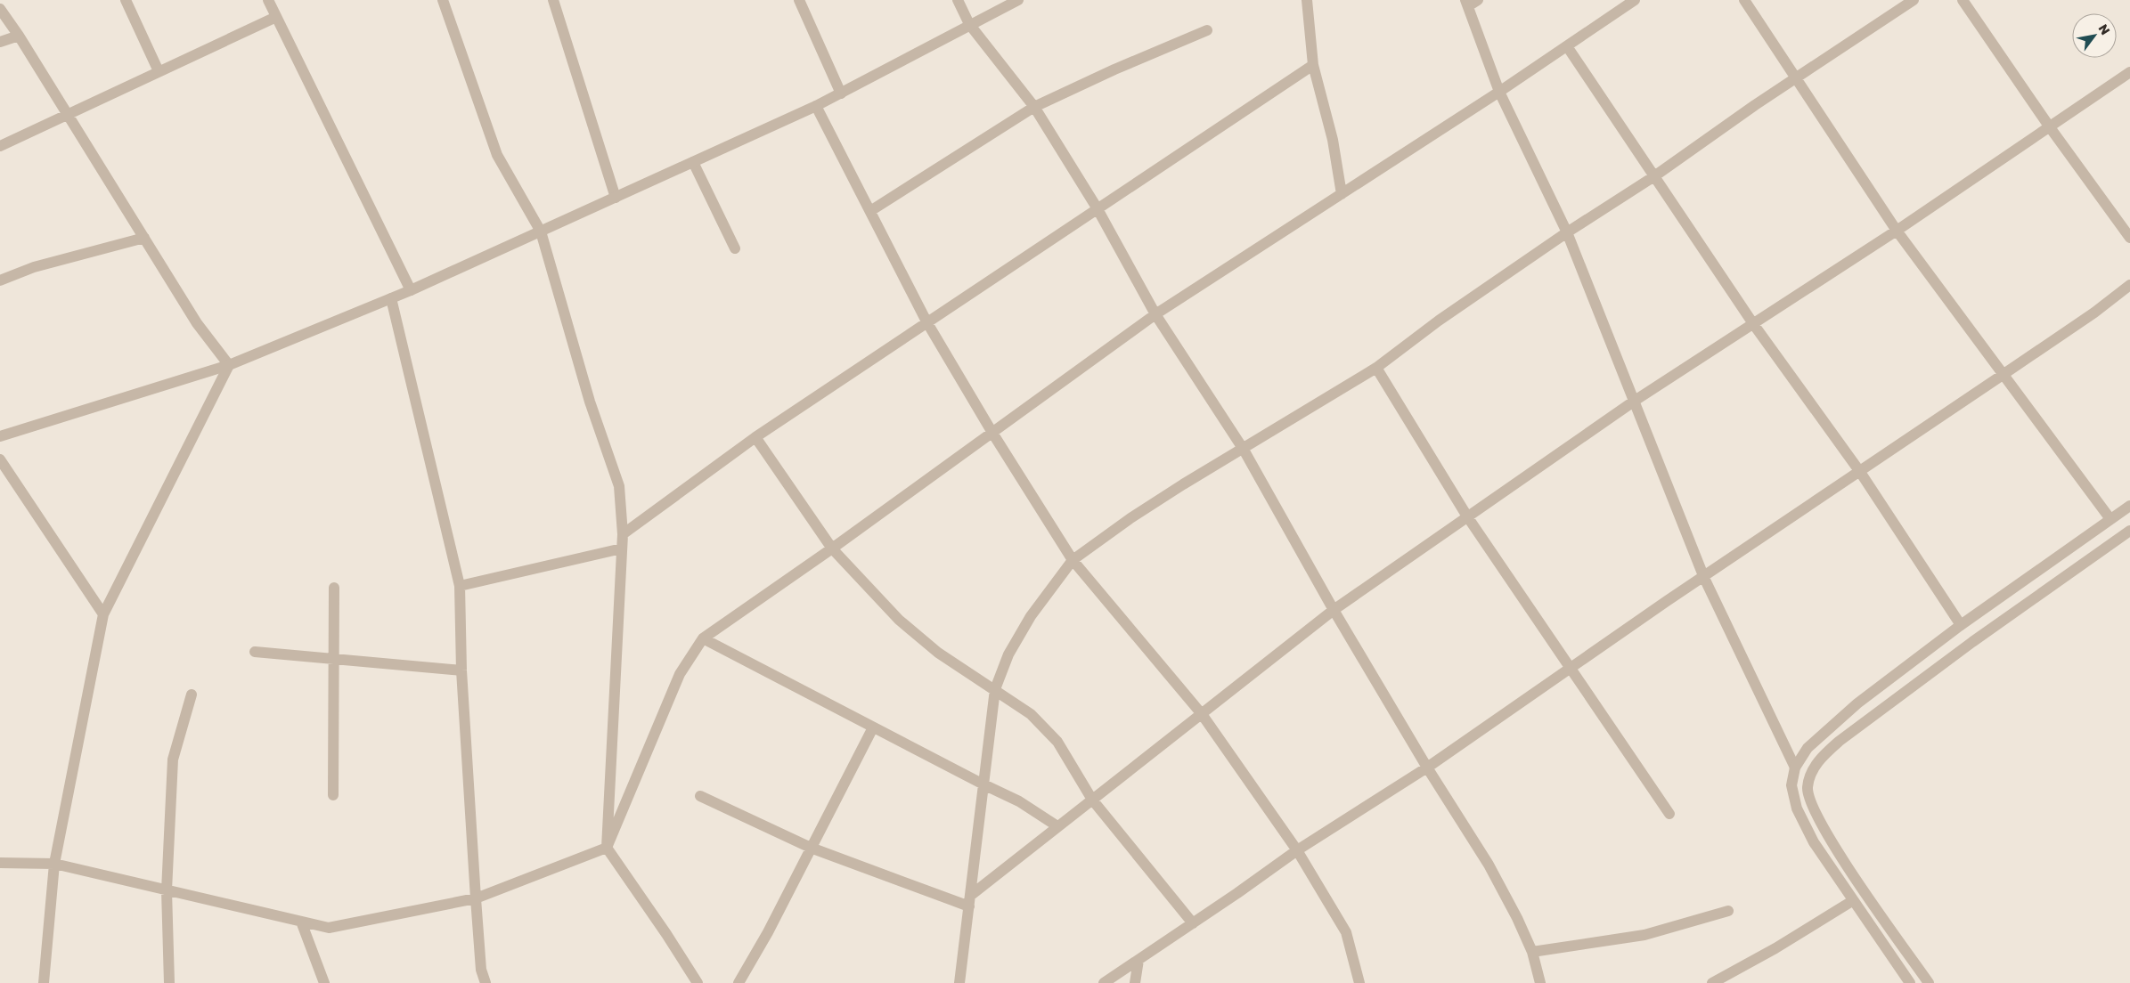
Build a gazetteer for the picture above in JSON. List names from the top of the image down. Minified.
{"north":"top right"}
